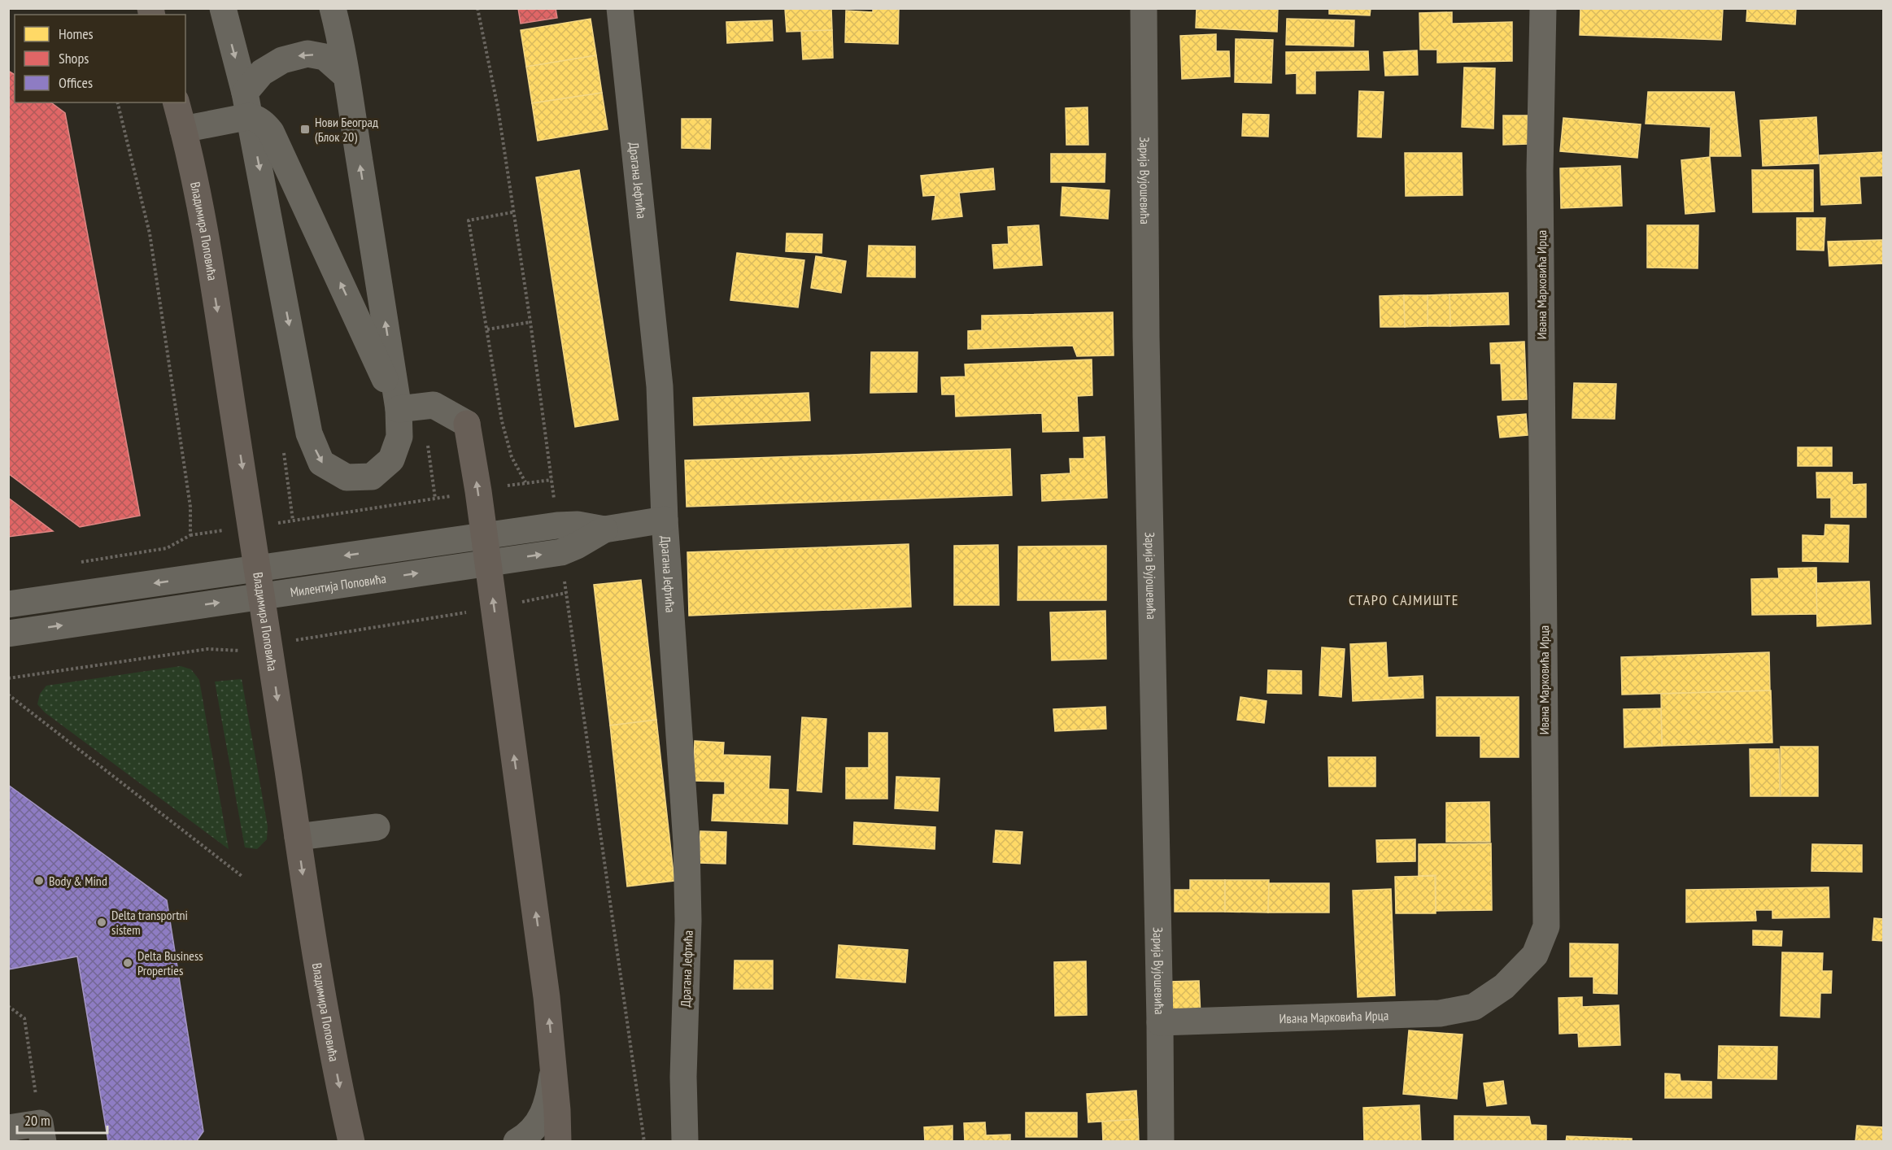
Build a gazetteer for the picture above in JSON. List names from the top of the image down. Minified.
{"streets":{"main road":["Владимира Поповића"],"street":["Драгана Јефтића","Зарија Вујошевића","Ивана Марковића Ирца","Милентија Поповића"]},"crossings":[["Драгана Јефтића","Милентија Поповића"],["Зарија Вујошевића","Ивана Марковића Ирца"],["Владимира Поповића","Милентија Поповића"]],"districts":["СТАРО САЈМИШТЕ"],"places":{"transit":["Нови Београд (Блок 20)"],"other":["Body & Mind","Delta transportni sistem","Delta Business Properties"]},"legend":["Homes","Shops","Offices"],"scale_bar":"20 m"}
